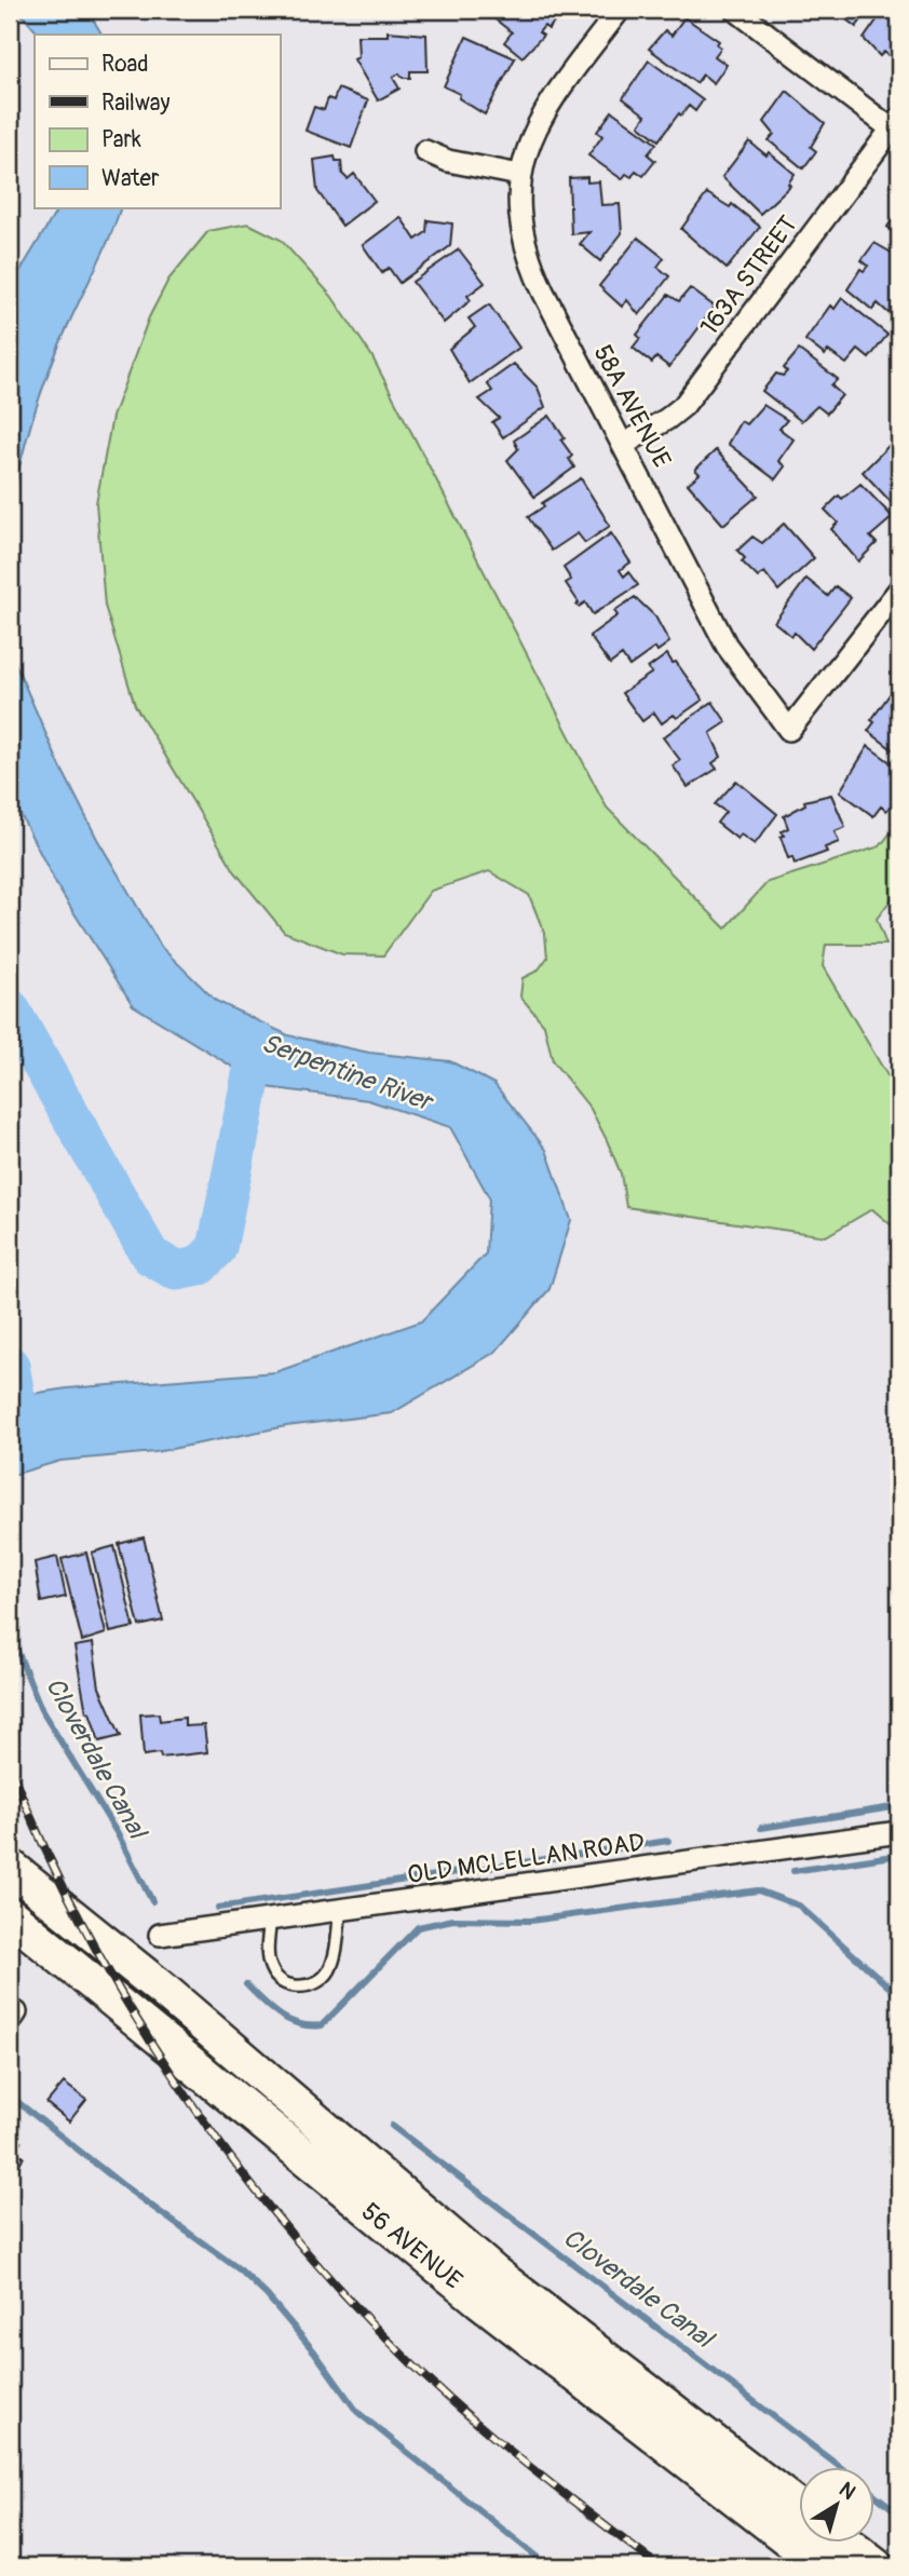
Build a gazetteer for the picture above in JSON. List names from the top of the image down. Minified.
{"streets":{"highway":["56 AVENUE"],"street":["163A STREET","58A AVENUE","OLD MCLELLAN ROAD"]},"crossings":[["163A STREET","58A AVENUE"]],"water":["Serpentine River","Cloverdale Canal"],"legend":["Road","Railway","Park","Water"],"north":"top right"}
